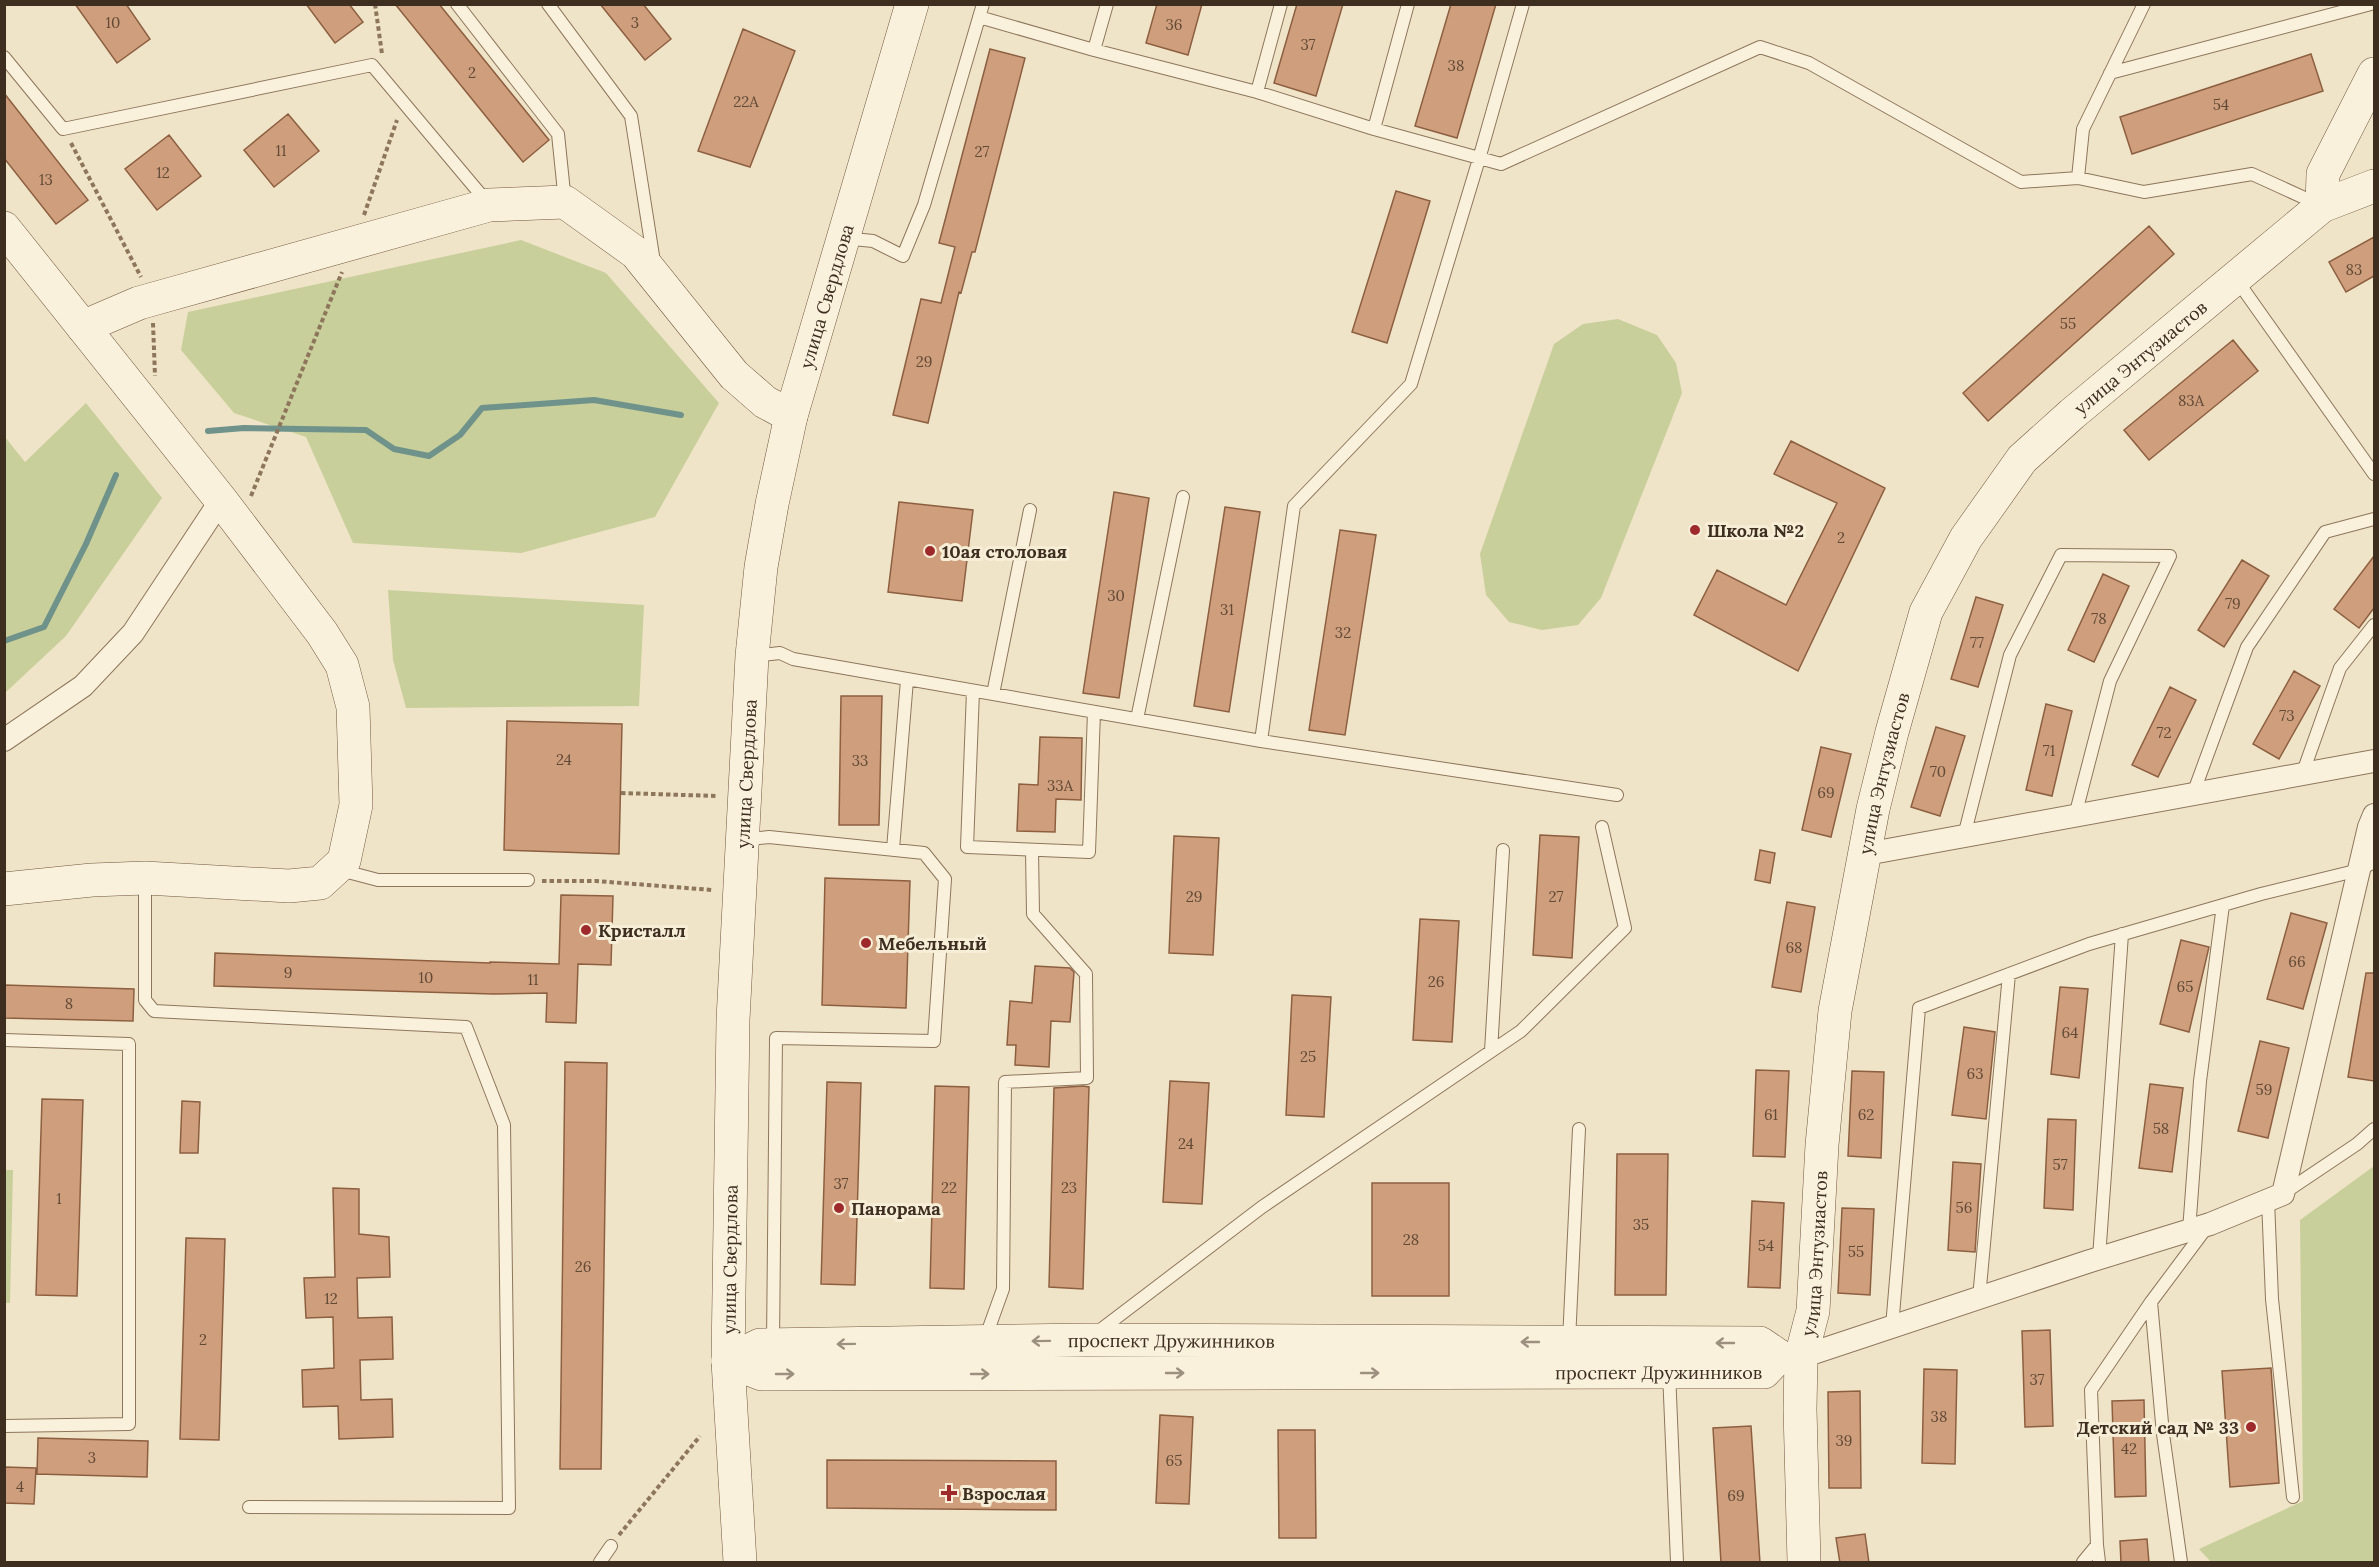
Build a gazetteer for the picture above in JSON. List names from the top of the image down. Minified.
{"streets":{"street":["улица Свердлова","улица Энтузиастов","проспект Дружинников"]},"crossings":[["улица Свердлова","проспект Дружинников"],["улица Энтузиастов","проспект Дружинников"]],"places":{"other":["Школа №2","10ая столовая","Кристалл","Мебельный","Панорама","Детский сад № 33"],"health":["Взрослая"]},"house_numbers":["10","3","36","37","38","2","22А","54","11","27","12","13","83","55","29","83А","2","30","79","31","78","32","77","73","72","71","24","33","70","33А","69","29","27","68","66","9","10","11","26","65","8","64","25","63","59","61","62","58","24","57","37","22","23","1","56","35","28","54","55","26","12","2","37","38","39","42","3","65","4","69"]}
